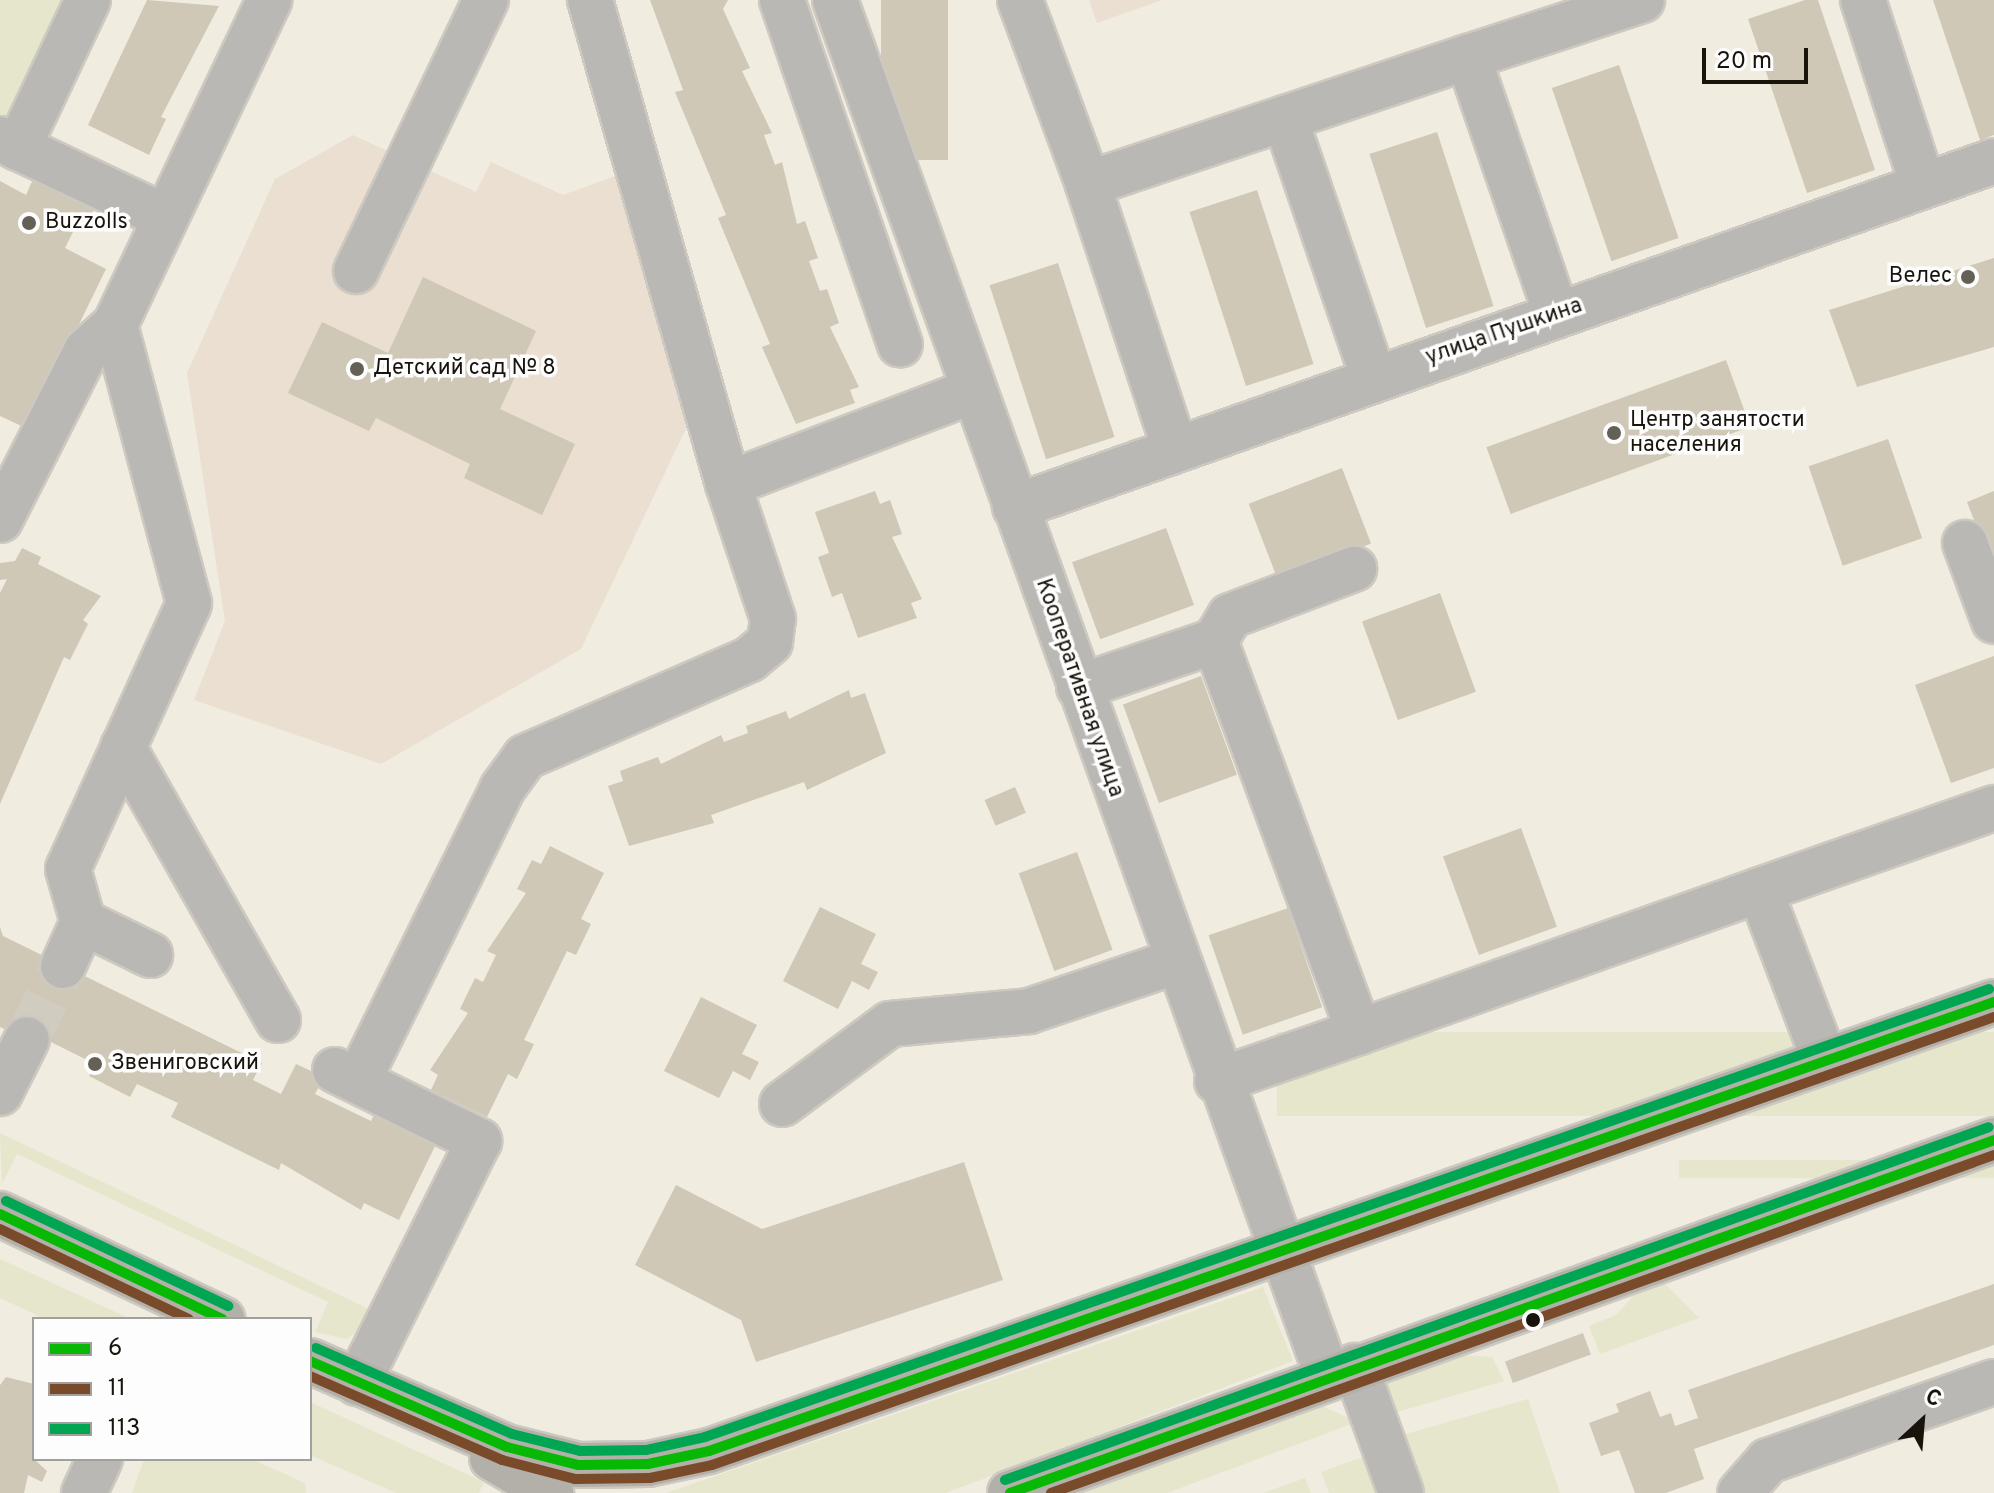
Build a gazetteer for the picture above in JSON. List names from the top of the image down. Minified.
{"streets":{"street":["улица Пушкина","Кооперативная улица"]},"crossings":[["улица Пушкина","Кооперативная улица"]],"places":["Buzzolls","Велес","Детский сад № 8","Центр занятости населения","Звениговский"],"lines":["transit line 113","transit line 6","transit line 11"],"legend":["6","11","113"],"scale_bar":"20 m","north":"top right"}
